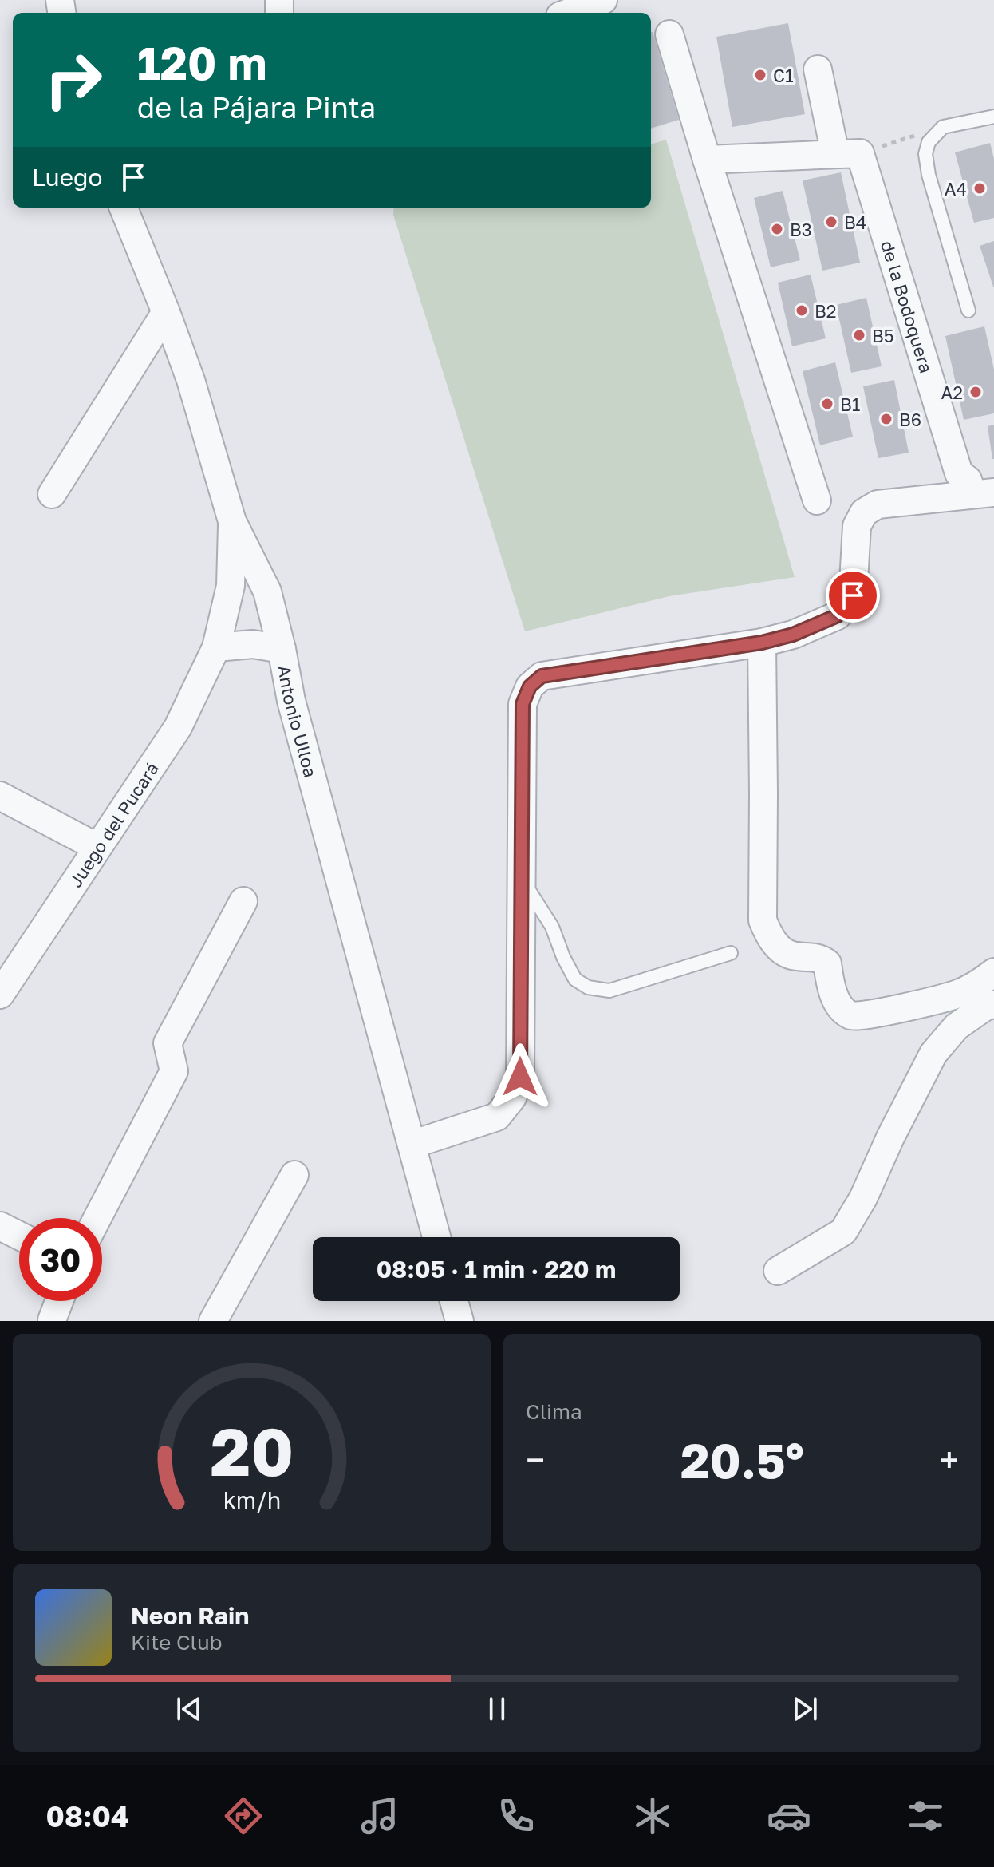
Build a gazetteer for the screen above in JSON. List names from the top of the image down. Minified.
{"streets":{"street":["de la Bodoquera","Antonio Ulloa","Juego del Pucará"]},"crossings":[["Antonio Ulloa","Juego del Pucará"]],"places":["C1","A4","B4","B3","B2","B5","A2","B1","B6"],"page":{"turn":["120 m","de la Pájara Pinta"],"then":"Luego","limit":"30","trip":"08:05 · 1 min · 220 m","tile":"Clima","heat":["−","20.5°","+"],"song":["Neon Rain","Kite Club"],"tabs":"08:04","gauge":["20","km/h"]}}
